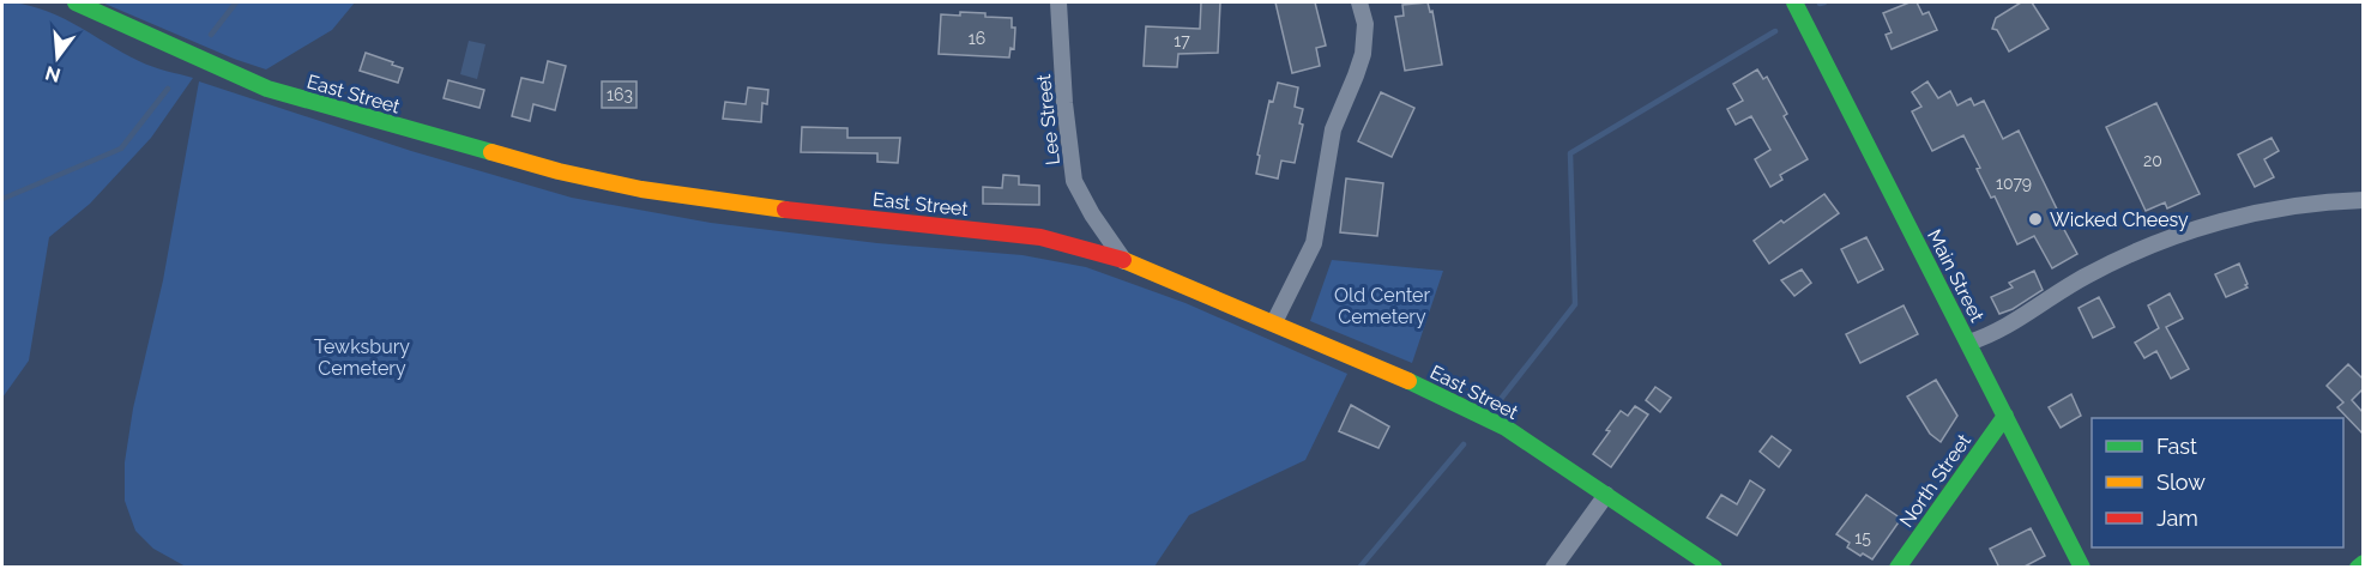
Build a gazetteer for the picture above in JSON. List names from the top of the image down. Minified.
{"streets":{"main road":["East Street","Main Street","North Street"],"street":["Lee Street"]},"crossings":[["East Street","Lee Street"],["Main Street","North Street"]],"parks":["Old Center Cemetery","Tewksbury Cemetery"],"places":["Wicked Cheesy"],"house_numbers":["16","17","163","20","1079","15"],"legend":["Fast","Slow","Jam"],"north":"bottom"}
